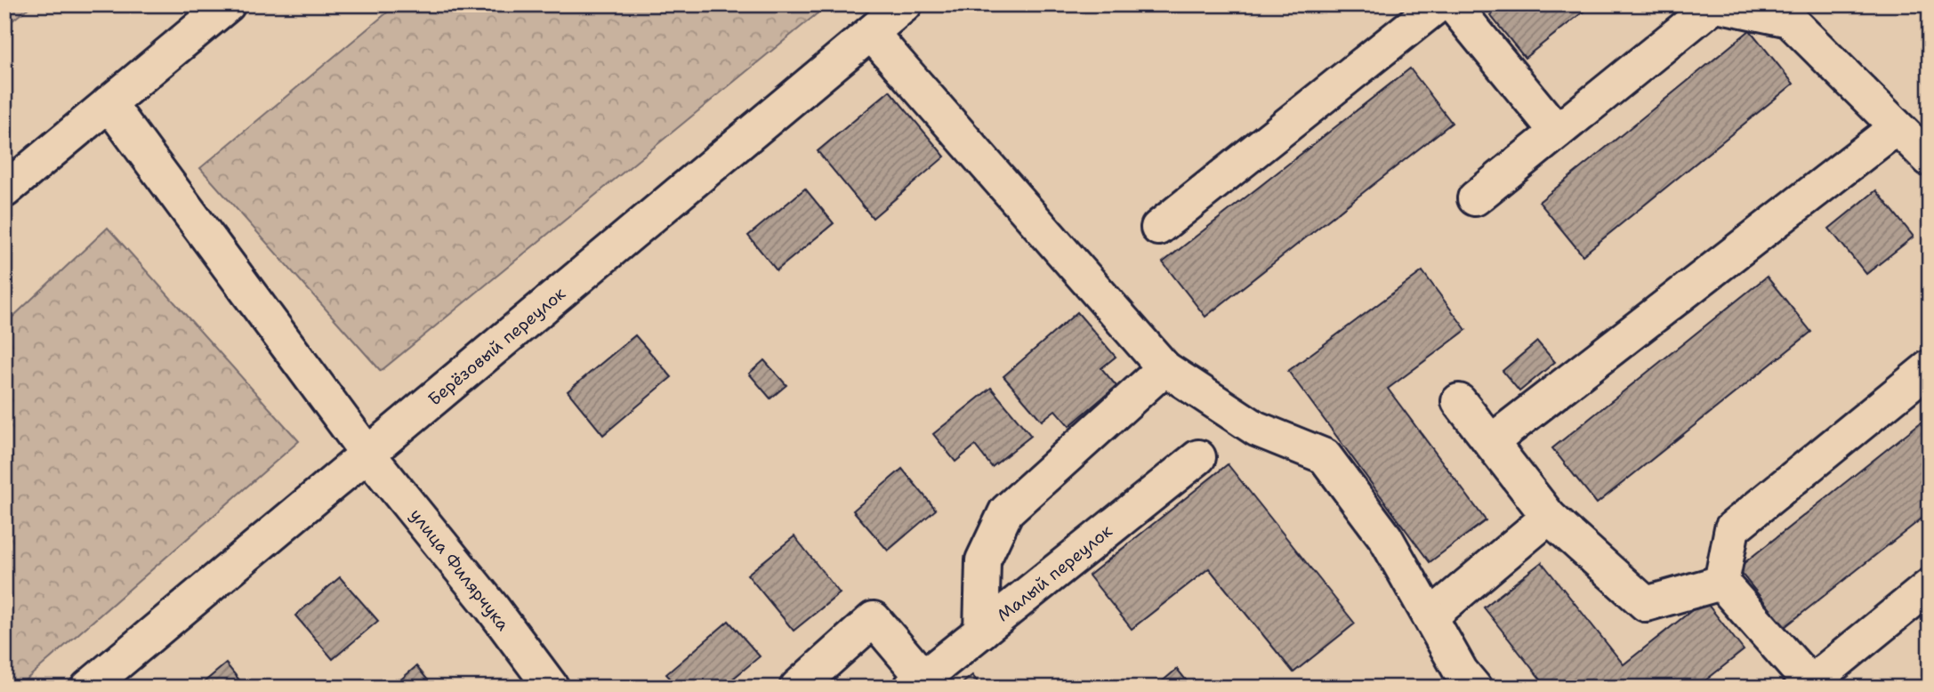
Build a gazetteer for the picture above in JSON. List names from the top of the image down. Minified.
{"streets":{"street":["Берёзовый переулок","улица Филярчука","Малый переулок"]},"crossings":[["Берёзовый переулок","улица Филярчука"]]}
